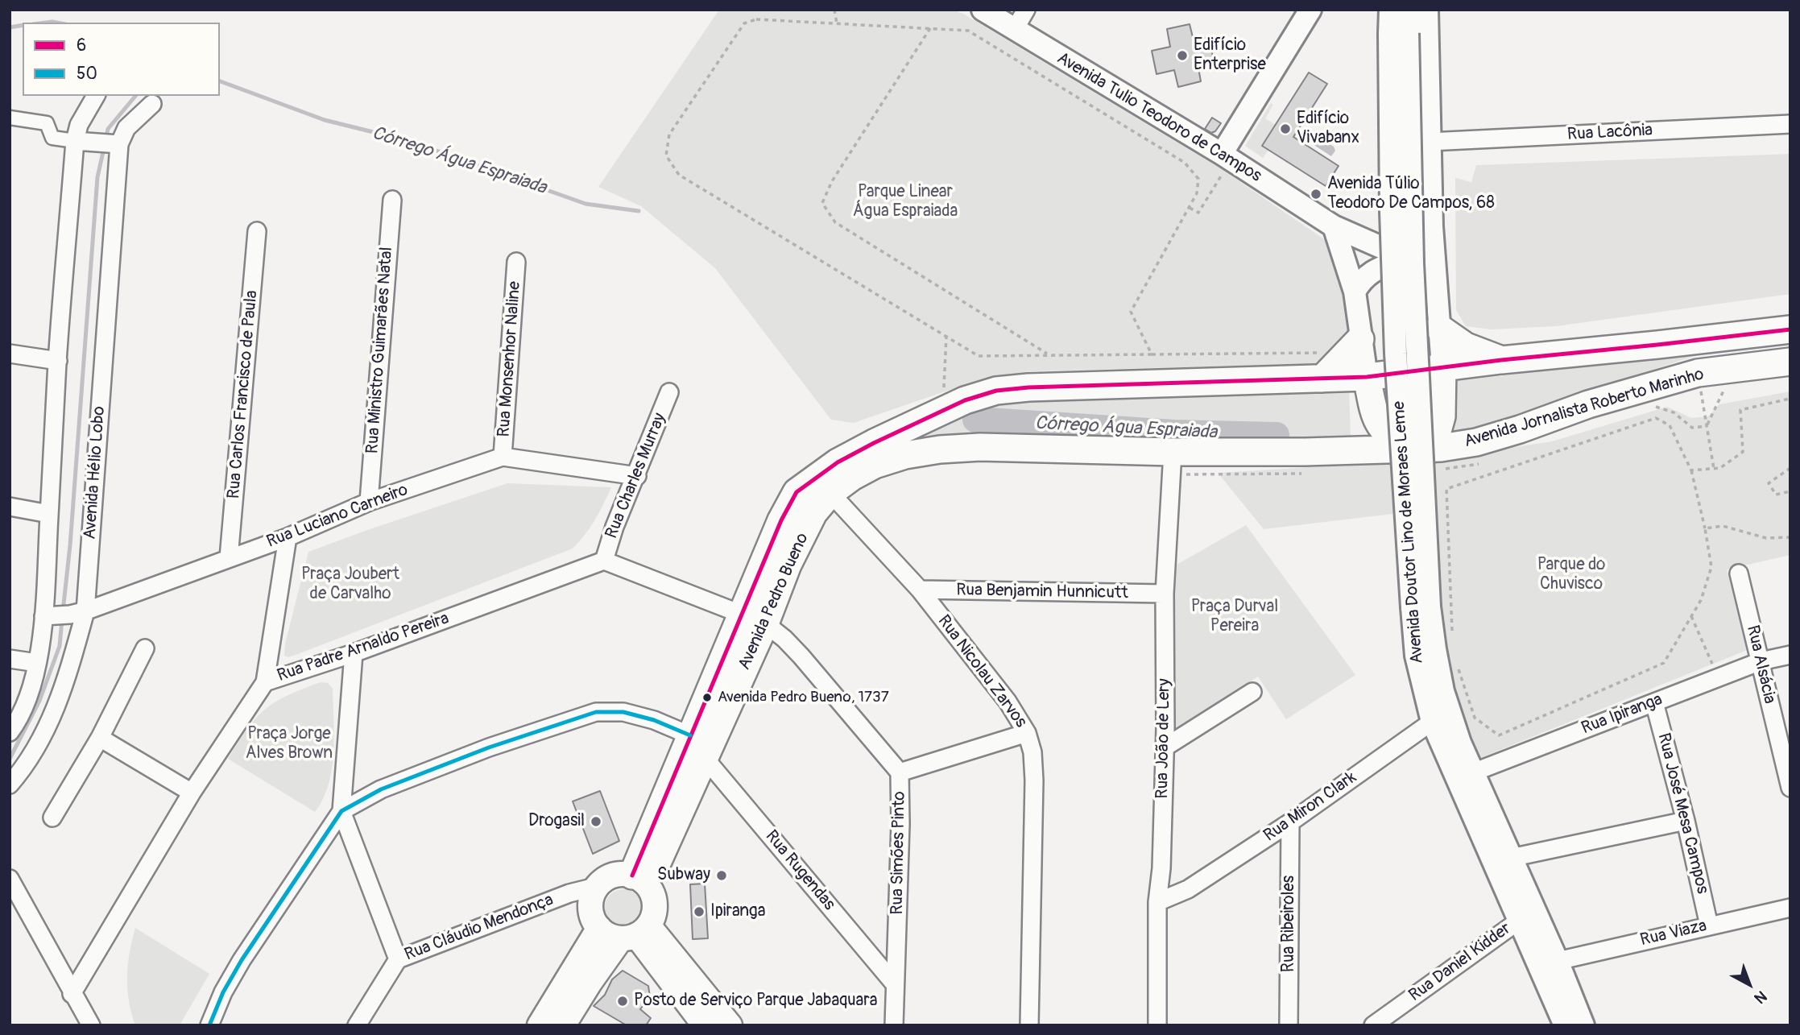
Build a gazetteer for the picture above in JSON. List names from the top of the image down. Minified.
{"streets":{"main road":["Avenida Jornalista Roberto Marinho","Avenida Pedro Bueno"],"street":["Avenida Tulio Teodoro de Campos","Rua Lacônia","Rua Ministro Guimarães Natal","Rua Monsenhor Naline","Rua Carlos Francisco de Paula","Avenida Hélio Lobo","Rua Charles Murray","Rua Luciano Carneiro","Avenida Doutor Lino de Moraes Leme","Rua Benjamin Hunnicutt","Rua Padre Arnaldo Pereira","Rua Alsácia","Rua Nicolau Zarvos","Rua Ipiranga","Rua João de Lery","Rua Miron Clark","Rua José Mesa Campos","Rua Simões Pinto","Rua Rugendas","Rua Ribeiroles","Rua Cláudio Mendonça","Rua Viaza","Rua Daniel Kidder"]},"crossings":[["Rua Ministro Guimarães Natal","Rua Luciano Carneiro"],["Rua Monsenhor Naline","Rua Luciano Carneiro"],["Rua Carlos Francisco de Paula","Rua Luciano Carneiro"],["Avenida Jornalista Roberto Marinho","Avenida Pedro Bueno"],["Avenida Jornalista Roberto Marinho","Rua João de Lery"],["Avenida Hélio Lobo","Rua Luciano Carneiro"],["Rua Charles Murray","Rua Luciano Carneiro"],["Rua Charles Murray","Rua Padre Arnaldo Pereira"],["Avenida Doutor Lino de Moraes Leme","Rua Ipiranga"],["Avenida Doutor Lino de Moraes Leme","Rua Miron Clark"],["Avenida Doutor Lino de Moraes Leme","Rua Viaza"],["Avenida Doutor Lino de Moraes Leme","Rua Daniel Kidder"],["Rua Benjamin Hunnicutt","Rua Nicolau Zarvos"],["Rua Benjamin Hunnicutt","Rua João de Lery"],["Avenida Pedro Bueno","Rua Nicolau Zarvos"],["Avenida Pedro Bueno","Rua Simões Pinto"],["Avenida Pedro Bueno","Rua Rugendas"],["Avenida Pedro Bueno","Rua Cláudio Mendonça"],["Rua Alsácia","Rua Ipiranga"],["Rua Ipiranga","Rua José Mesa Campos"],["Rua João de Lery","Rua Miron Clark"],["Rua Miron Clark","Rua Ribeiroles"],["Rua José Mesa Campos","Rua Viaza"],["Rua Simões Pinto","Rua Rugendas"]],"water":["Córrego Água Espraiada"],"parks":["Parque Linear Água Espraiada","Parque do Chuvisco","Praça Joubert de Carvalho","Praça Durval Pereira","Praça Jorge Alves Brown"],"places":["Edifício Enterprise","Edifício Vivabanx","Avenida Túlio Teodoro De Campos, 68","Avenida Pedro Bueno, 1737","Drogasil","Subway","Ipiranga","Posto de Serviço Parque Jabaquara"],"lines":["transit line 6","transit line 50"],"legend":["6","50"],"north":"bottom right"}
